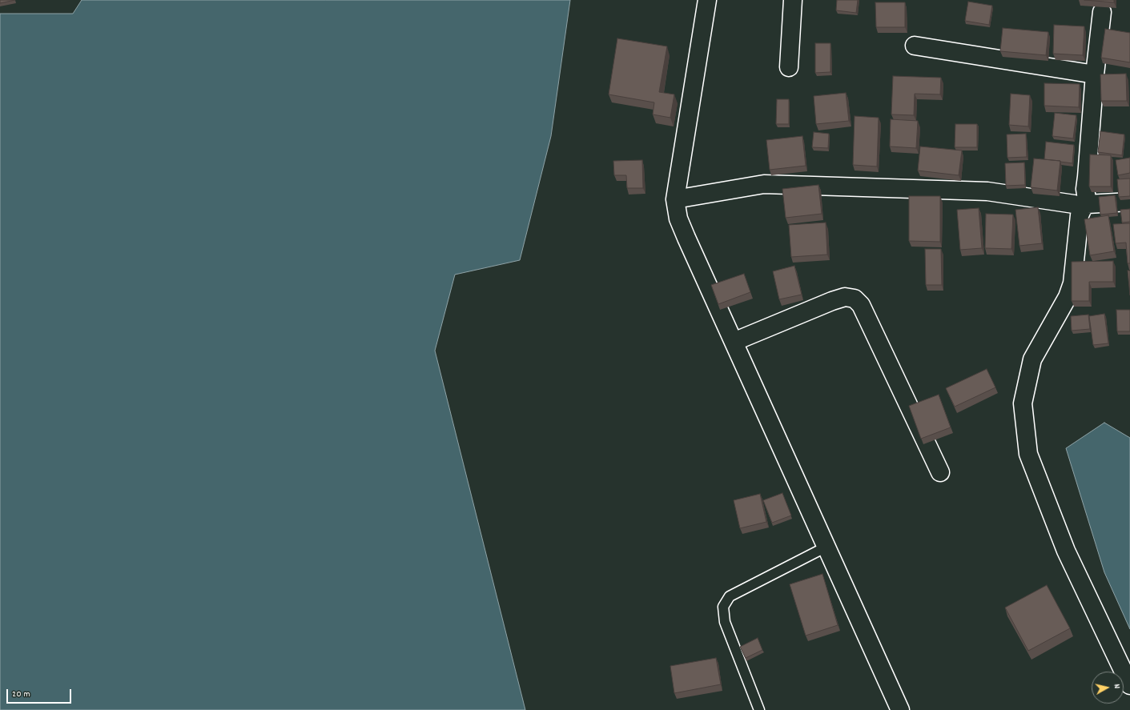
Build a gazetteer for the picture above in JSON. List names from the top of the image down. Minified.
{"scale_bar":"20 m","north":"right"}
